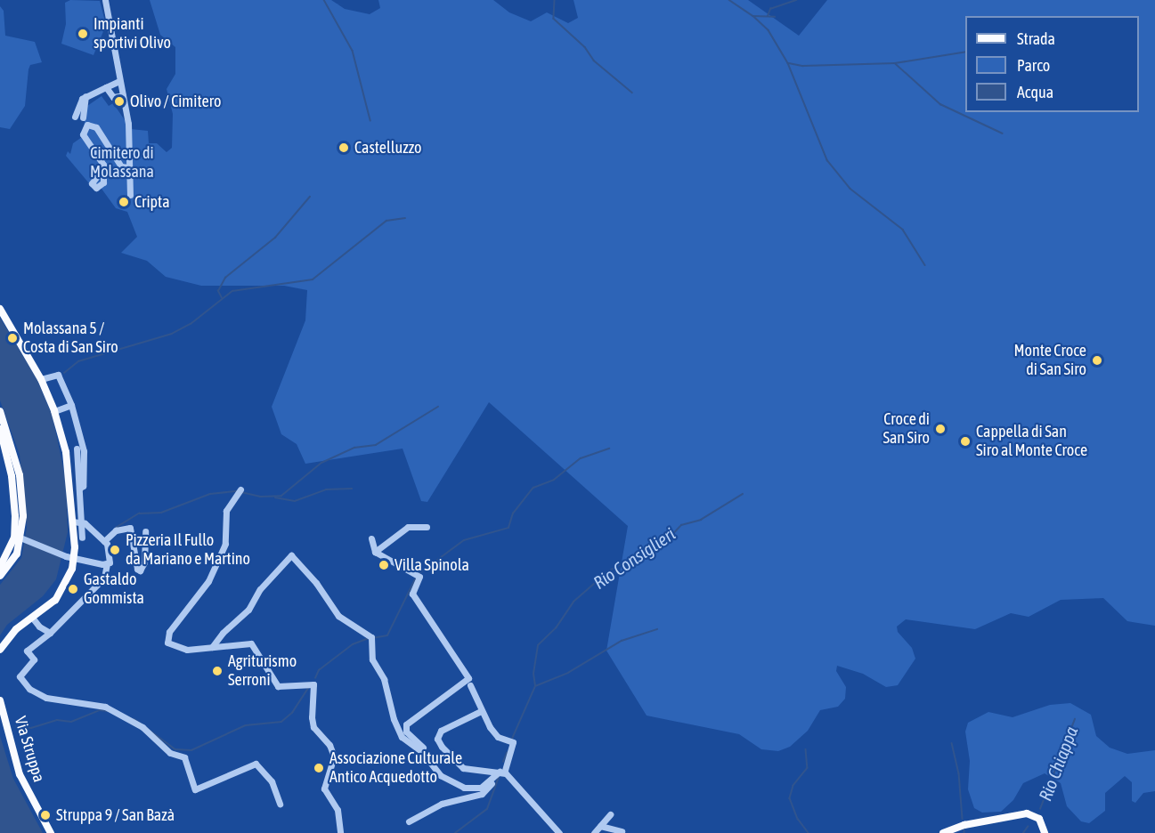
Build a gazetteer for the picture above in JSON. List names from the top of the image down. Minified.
{"streets":{"main road":["Via Struppa"]},"water":["Rio Consiglieri","Rio Chiappa"],"parks":["Cimitero di Molassana"],"places":["Impianti sportivi Olivo","Olivo / Cimitero","Castelluzzo","Cripta","Molassana 5 / Costa di San Siro","Monte Croce di San Siro","Croce di San Siro","Cappella di San Siro al Monte Croce","Pizzeria Il Fullo da Mariano e Martino","Villa Spinola","Gastaldo Gommista","Agriturismo Serroni","Associazione Culturale Antico Acquedotto","Struppa 9 / San Bazà"],"legend":["Strada","Parco","Acqua"]}
